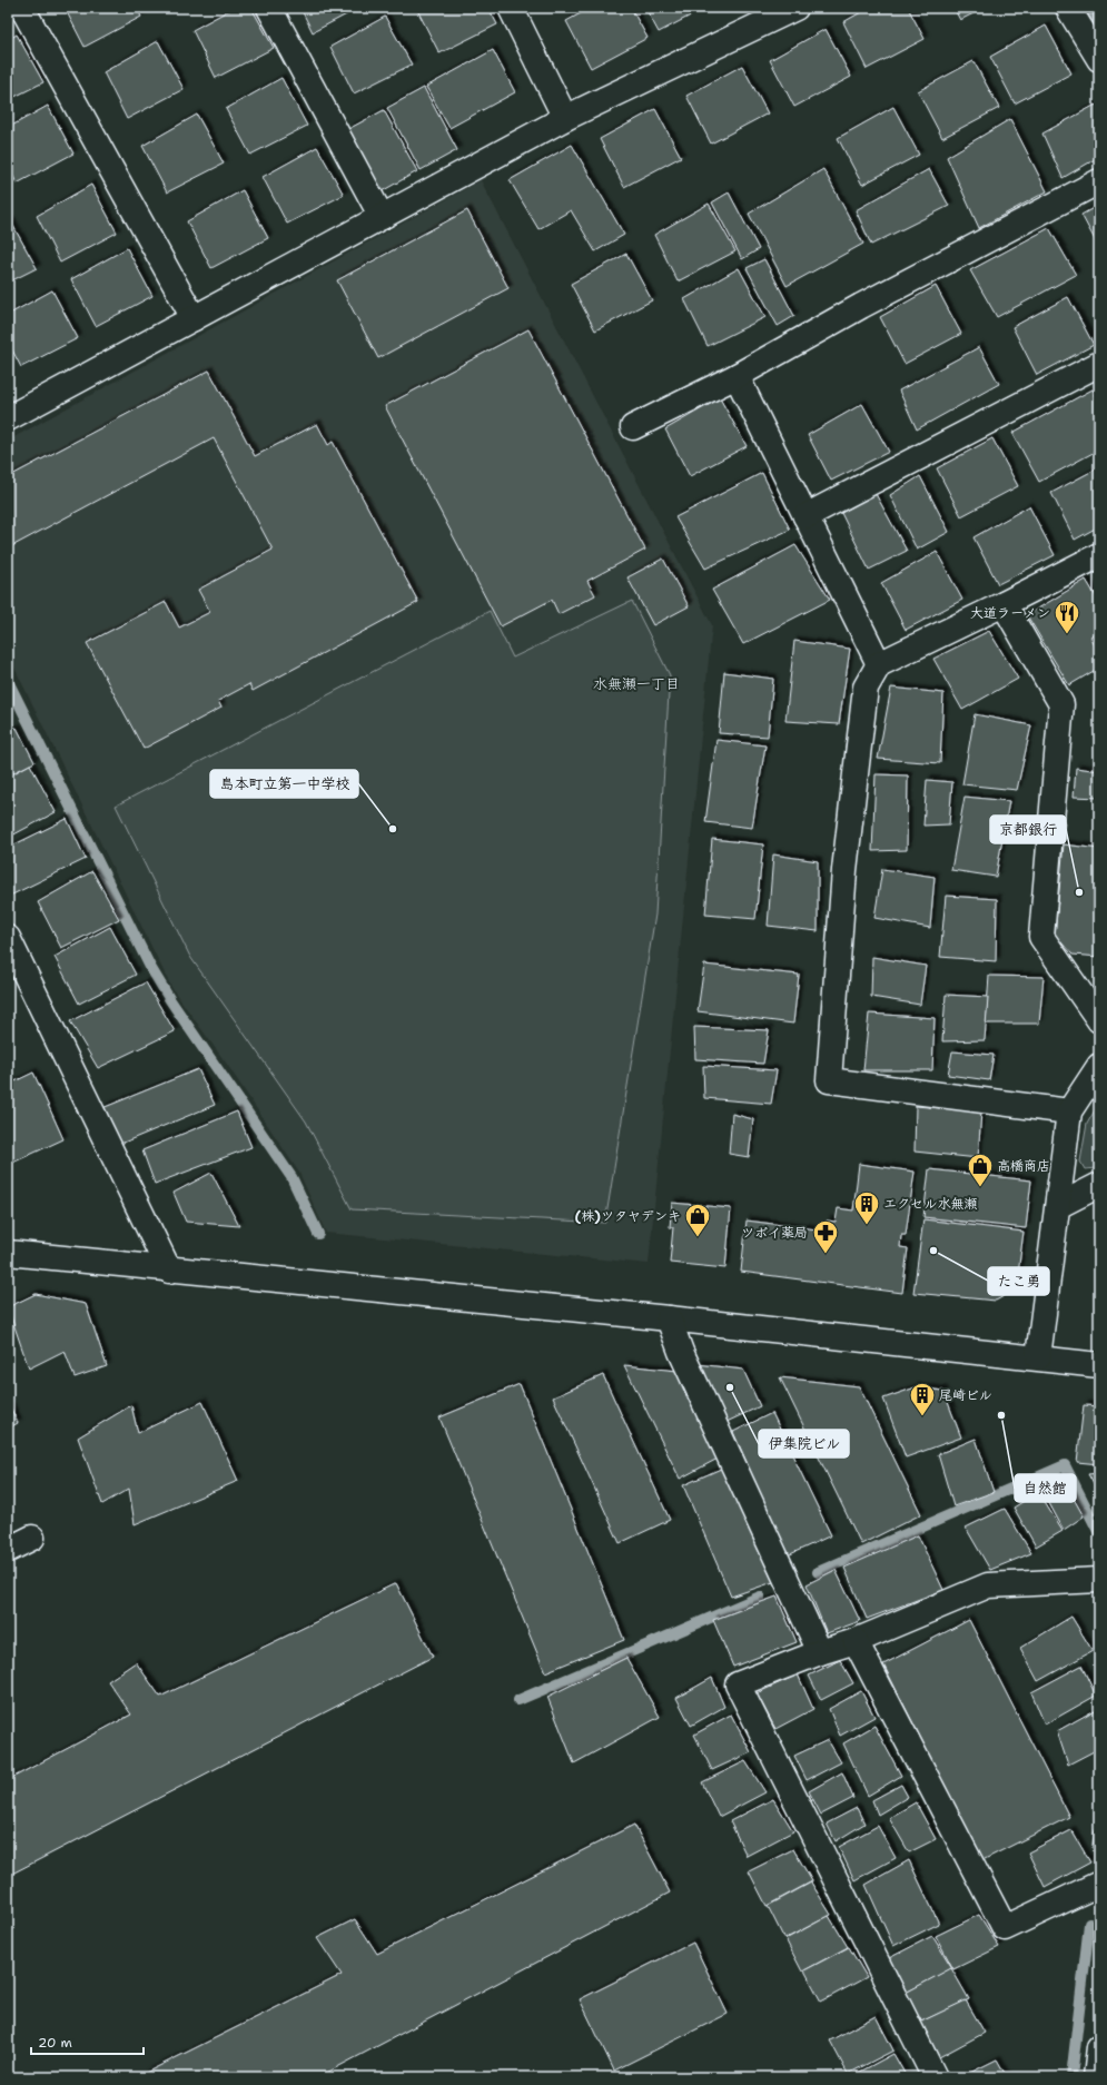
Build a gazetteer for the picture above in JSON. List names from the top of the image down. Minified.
{"districts":["水無瀬一丁目"],"places":{"restaurant":["大道ラーメン"],"other":["島本町立第一中学校","京都銀行","たこ勇","伊集院ビル","自然館"],"shop":["高橋商店","(株)ツタヤデンキ"],"building":["エクセル水無瀬","尾崎ビル"],"pharmacy":["ツボイ薬局"]},"scale_bar":"20 m"}
